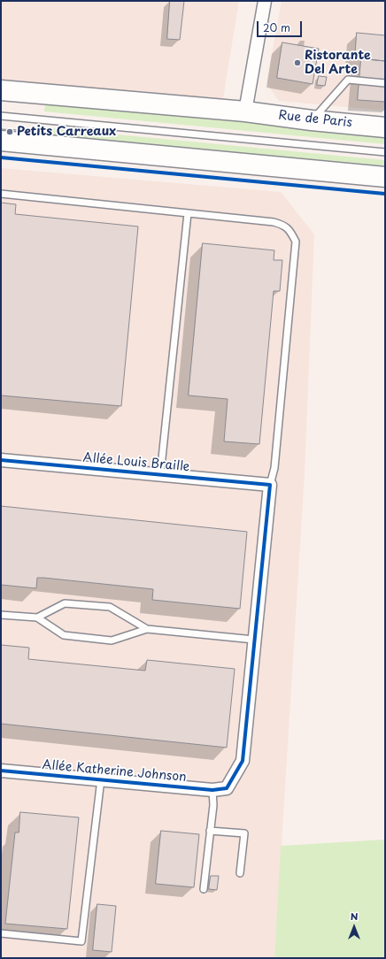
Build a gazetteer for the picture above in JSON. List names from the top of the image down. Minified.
{"streets":{"main road":["Rue de Paris"],"street":["Allée Louis Braille","Allée Katherine Johnson"]},"places":["Ristorante Del Arte","Petits Carreaux"],"scale_bar":"20 m","north":"top"}
